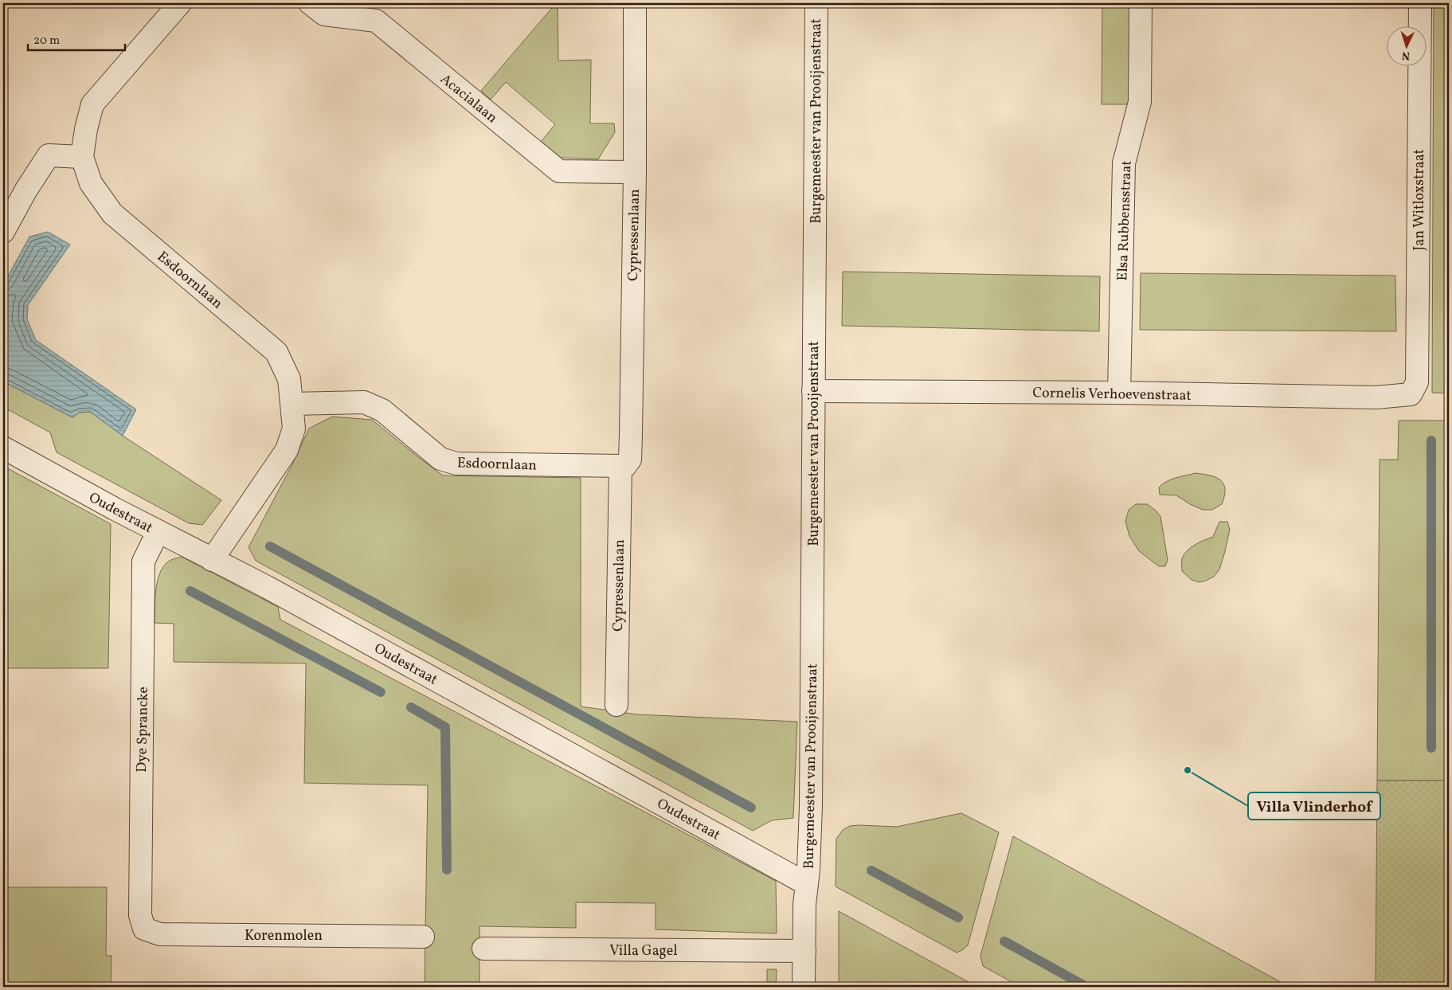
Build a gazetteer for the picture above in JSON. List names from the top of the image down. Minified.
{"streets":{"street":["Acacialaan","Burgemeester van Prooijenstraat","Jan Witloxstraat","Elsa Rubbensstraat","Cypressenlaan","Esdoornlaan","Cornelis Verhoevenstraat","Oudestraat","Dye Sprancke","Korenmolen","Villa Gagel"]},"crossings":[["Acacialaan","Cypressenlaan"],["Burgemeester van Prooijenstraat","Cornelis Verhoevenstraat"],["Burgemeester van Prooijenstraat","Oudestraat"],["Burgemeester van Prooijenstraat","Villa Gagel"],["Jan Witloxstraat","Cornelis Verhoevenstraat"],["Elsa Rubbensstraat","Cornelis Verhoevenstraat"],["Cypressenlaan","Esdoornlaan"],["Esdoornlaan","Oudestraat"],["Oudestraat","Dye Sprancke"],["Dye Sprancke","Korenmolen"]],"places":["Villa Vlinderhof"],"scale_bar":"20 m","north":"bottom"}
